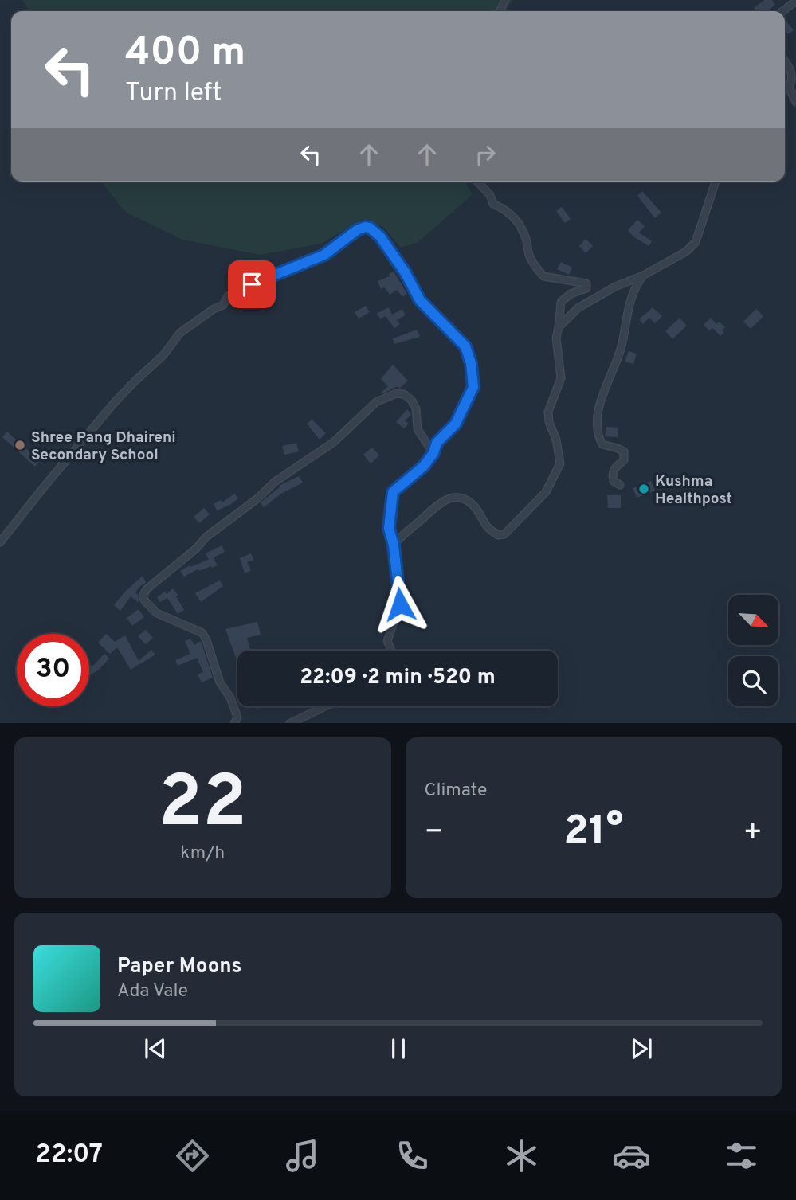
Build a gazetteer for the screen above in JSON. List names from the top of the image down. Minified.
{"places":["Shree Pang Dhaireni Secondary School","Kushma Healthpost"],"north":"bottom right","page":{"turn":["400 m","Turn left"],"limit":"30","trip":"22:09 · 2 min · 520 m","tile":[["22","km/h"],"Climate"],"heat":["−","21°","+"],"song":["Paper Moons","Ada Vale"],"tabs":"22:07"}}
